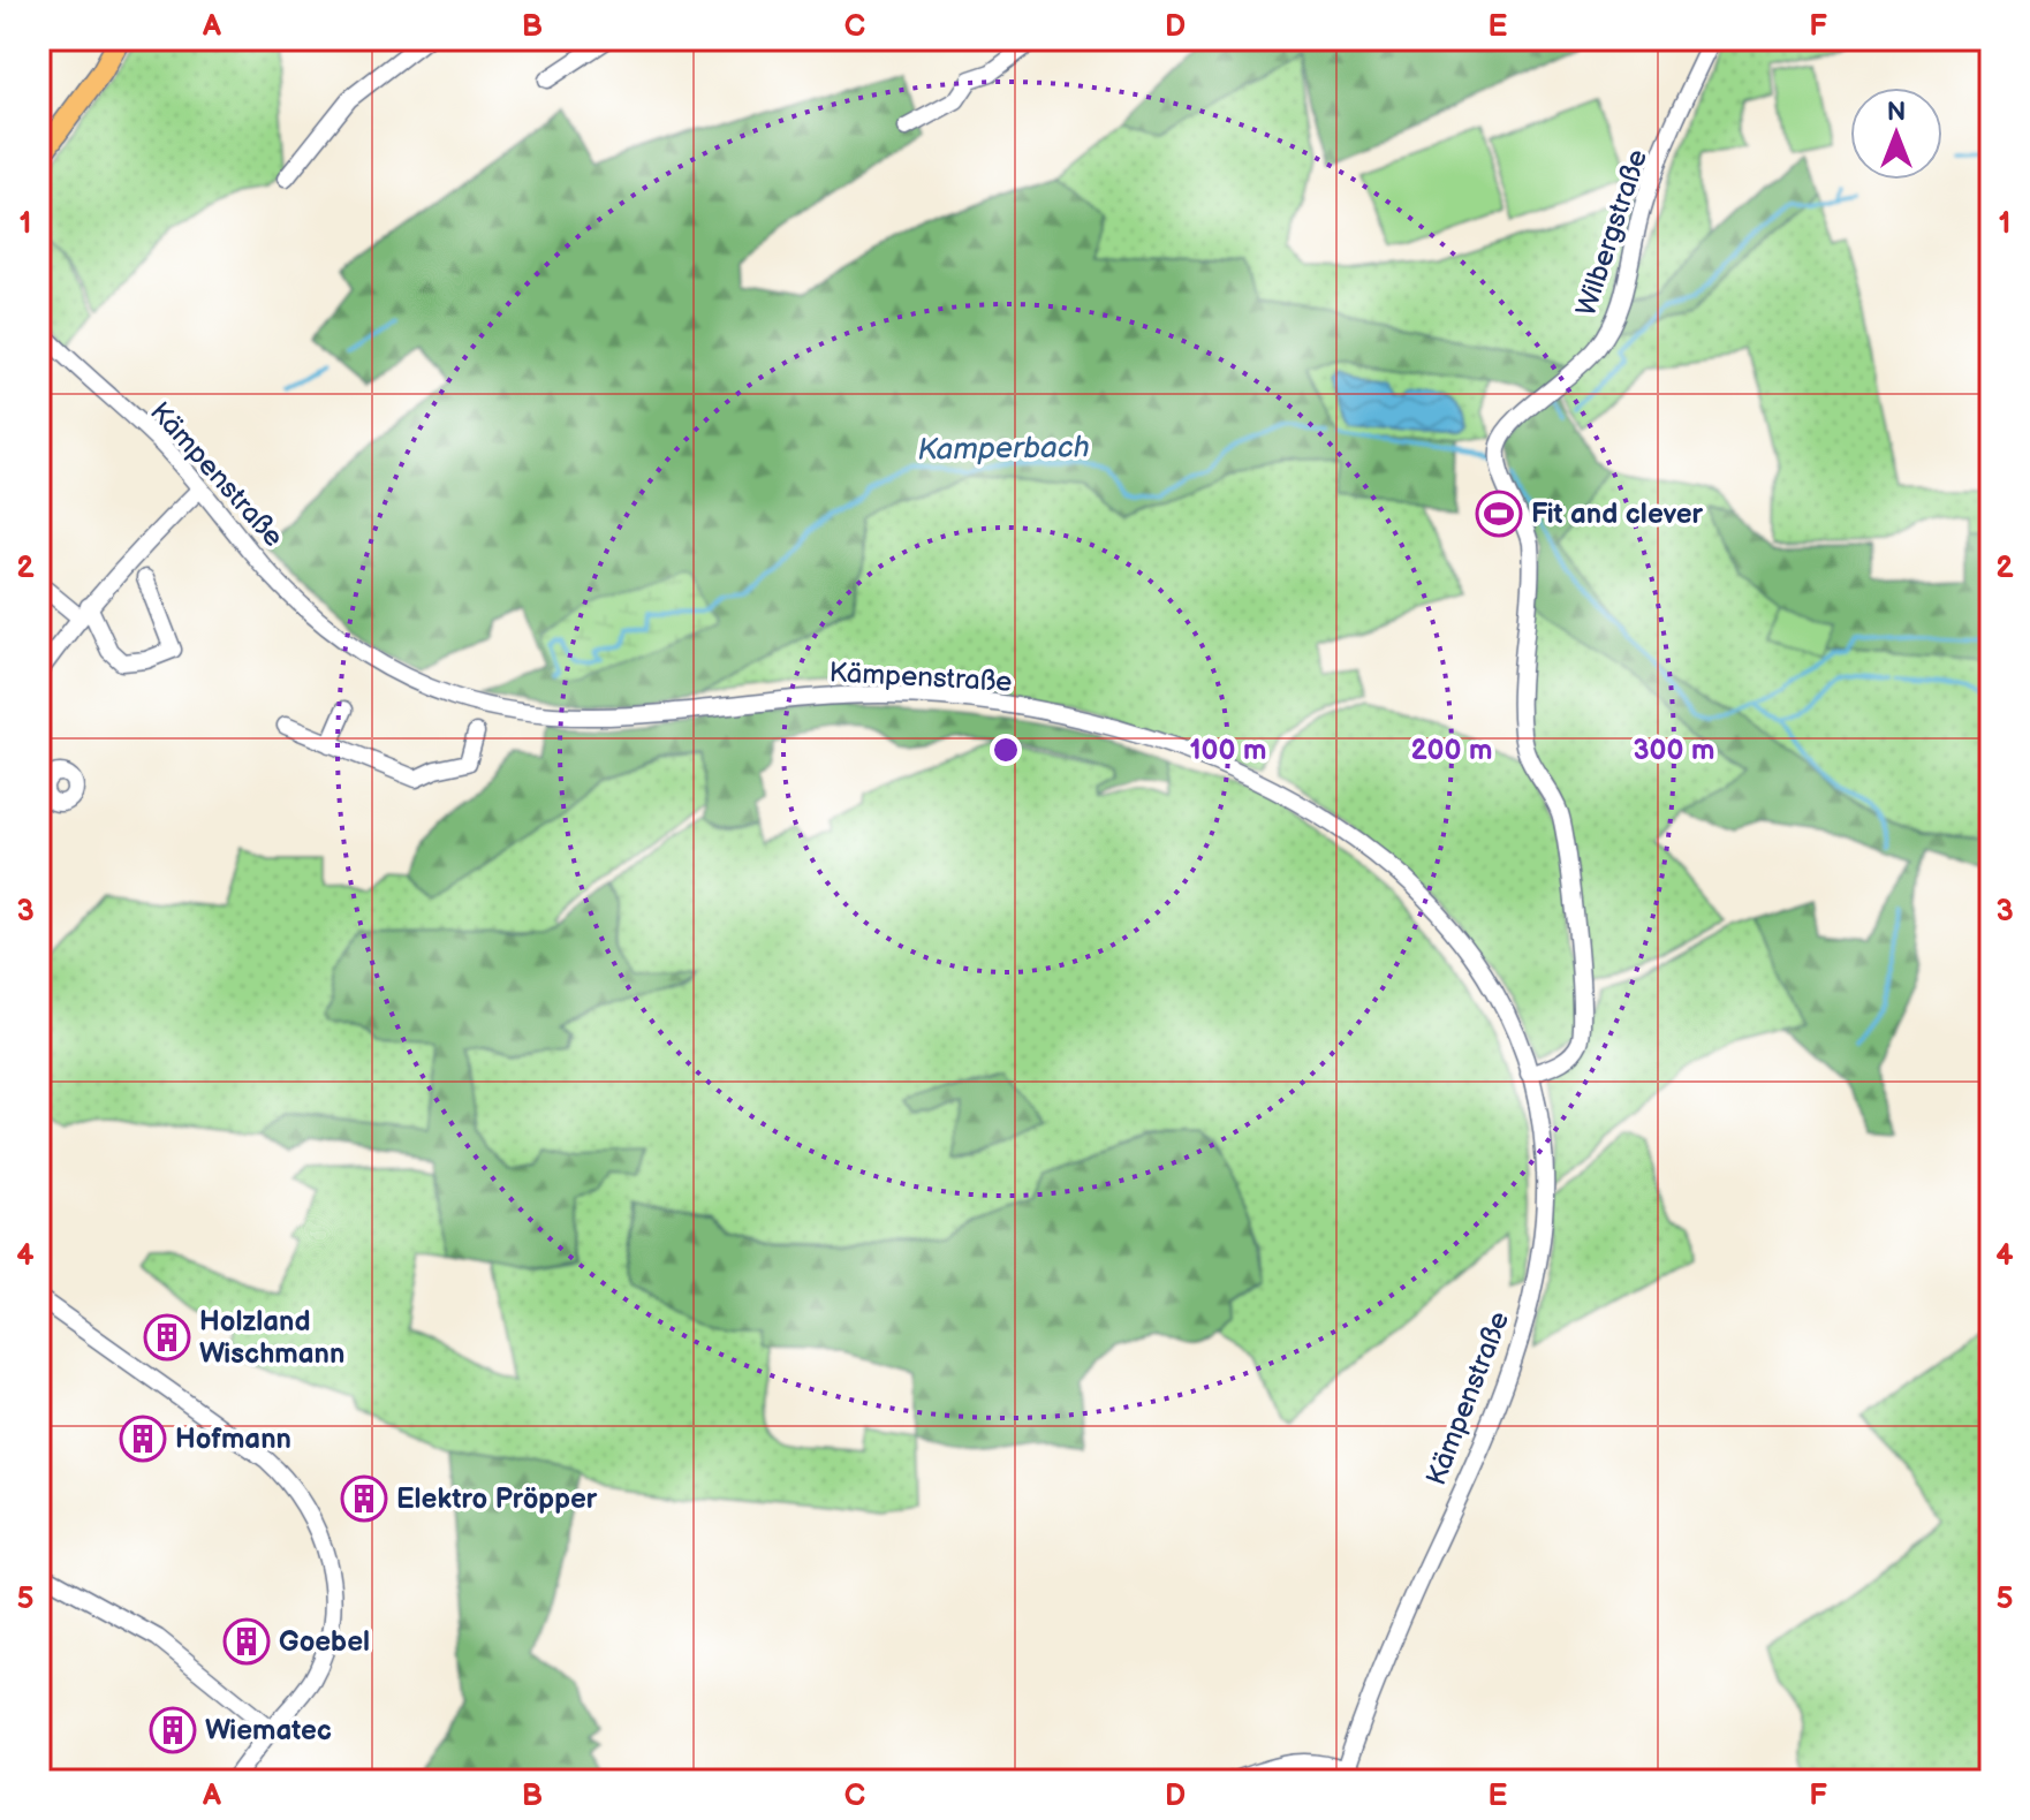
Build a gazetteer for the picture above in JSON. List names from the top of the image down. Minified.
{"streets":{"street":["Wilbergstraße","Kämpenstraße"]},"crossings":[["Wilbergstraße","Kämpenstraße"]],"water":["Kamperbach"],"places":{"sports":["Fit and clever"],"building":["Holzland Wischmann","Hofmann","Elektro Pröpper","Goebel","Wiematec"]},"north":"top","grid":{"columns":["A","B","C","D","E","F"],"rows":["1","2","3","4","5"]},"rings":["100 m","200 m","300 m"]}
